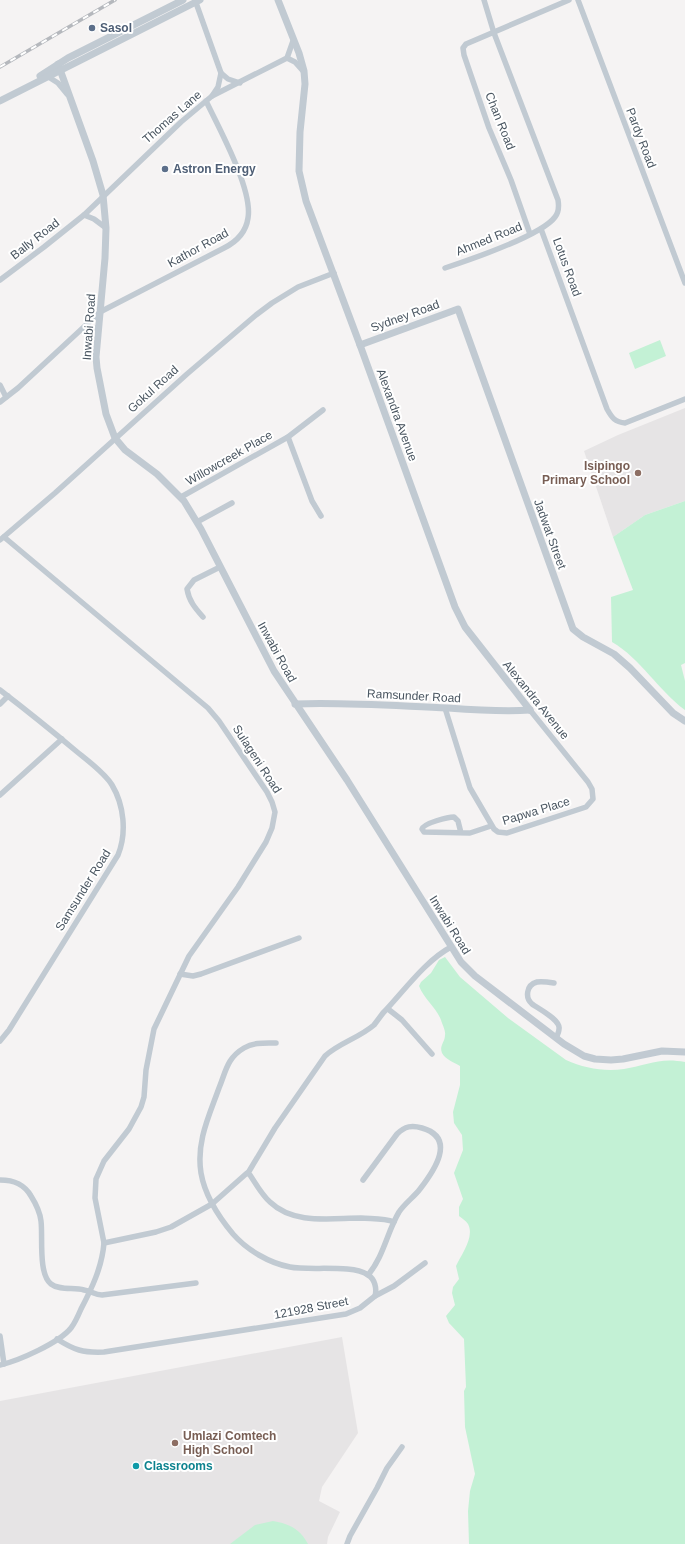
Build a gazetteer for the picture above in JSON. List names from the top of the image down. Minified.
{"streets":{"street":["Thomas Lane","Chan Road","Pardy Road","Bally Road","Ahmed Road","Kathor Road","Lotus Road","Sydney Road","Inwabi Road","Gokul Road","Alexandra Avenue","Willowcreek Place","Jadwat Street","Ramsunder Road","Sulageni Road","Papwa Place","Samsunder Road","121928 Street"]},"crossings":[["Thomas Lane","Bally Road"],["Thomas Lane","Kathor Road"],["Thomas Lane","Inwabi Road"],["Chan Road","Ahmed Road"],["Chan Road","Lotus Road"],["Bally Road","Inwabi Road"],["Ahmed Road","Lotus Road"],["Kathor Road","Inwabi Road"],["Sydney Road","Alexandra Avenue"],["Sydney Road","Jadwat Street"],["Inwabi Road","Gokul Road"],["Inwabi Road","Willowcreek Place"],["Inwabi Road","Ramsunder Road"],["Gokul Road","Alexandra Avenue"],["Gokul Road","Sulageni Road"],["Alexandra Avenue","Ramsunder Road"],["Alexandra Avenue","Papwa Place"],["Ramsunder Road","Papwa Place"]],"places":["Sasol","Astron Energy","Isipingo Primary School","Umlazi Comtech High School","Classrooms"]}
